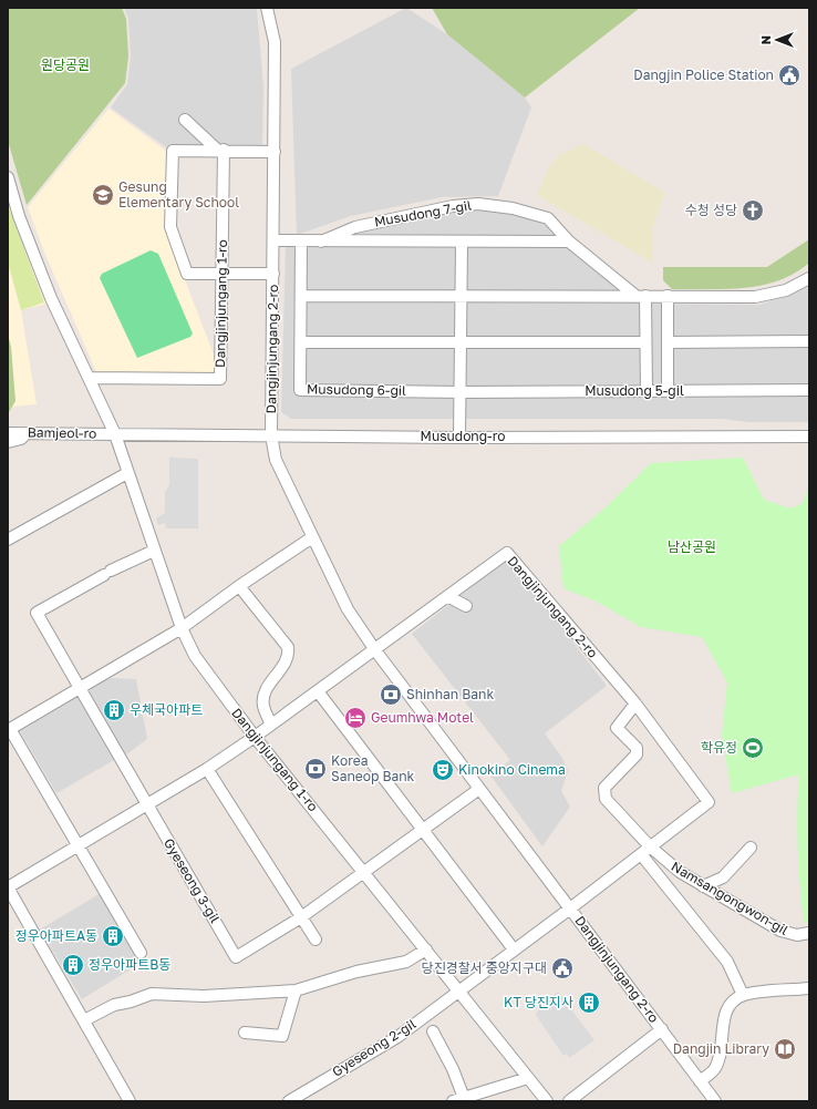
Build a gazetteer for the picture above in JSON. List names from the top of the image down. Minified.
{"streets":{"street":["Musudong 7-gil","Dangjinjungang 1-ro","Dangjinjungang 2-ro","Musudong 6-gil","Musudong 5-gil","Bamjeol-ro","Musudong-ro","Gyeseong 3-gil","Namsangongwon-gil","Gyeseong 2-gil"]},"crossings":[["Musudong 7-gil","Dangjinjungang 2-ro"],["Musudong 7-gil","Musudong 6-gil"],["Dangjinjungang 1-ro","Dangjinjungang 2-ro"],["Dangjinjungang 1-ro","Bamjeol-ro"],["Dangjinjungang 1-ro","Musudong-ro"],["Dangjinjungang 1-ro","Gyeseong 3-gil"],["Dangjinjungang 1-ro","Gyeseong 2-gil"],["Dangjinjungang 2-ro","Musudong-ro"],["Dangjinjungang 2-ro","Namsangongwon-gil"],["Dangjinjungang 2-ro","Gyeseong 2-gil"],["Musudong 6-gil","Musudong 5-gil"],["Bamjeol-ro","Musudong-ro"]],"parks":["원당공원","남산공원"],"places":{"public building":["Dangjin Police Station","당진경찰서 중앙지구대"],"school or university":["Gesung Elementary School"],"church":["수청 성당"],"bank":["Shinhan Bank","Korea Saneop Bank"],"building":["우체국아파트","정우아파트A동","정우아파트B동","KT 당진지사"],"hotel":["Geumhwa Motel"],"sports":["학유정"],"theatre":["Kinokino Cinema"],"library":["Dangjin Library"]},"north":"left"}
